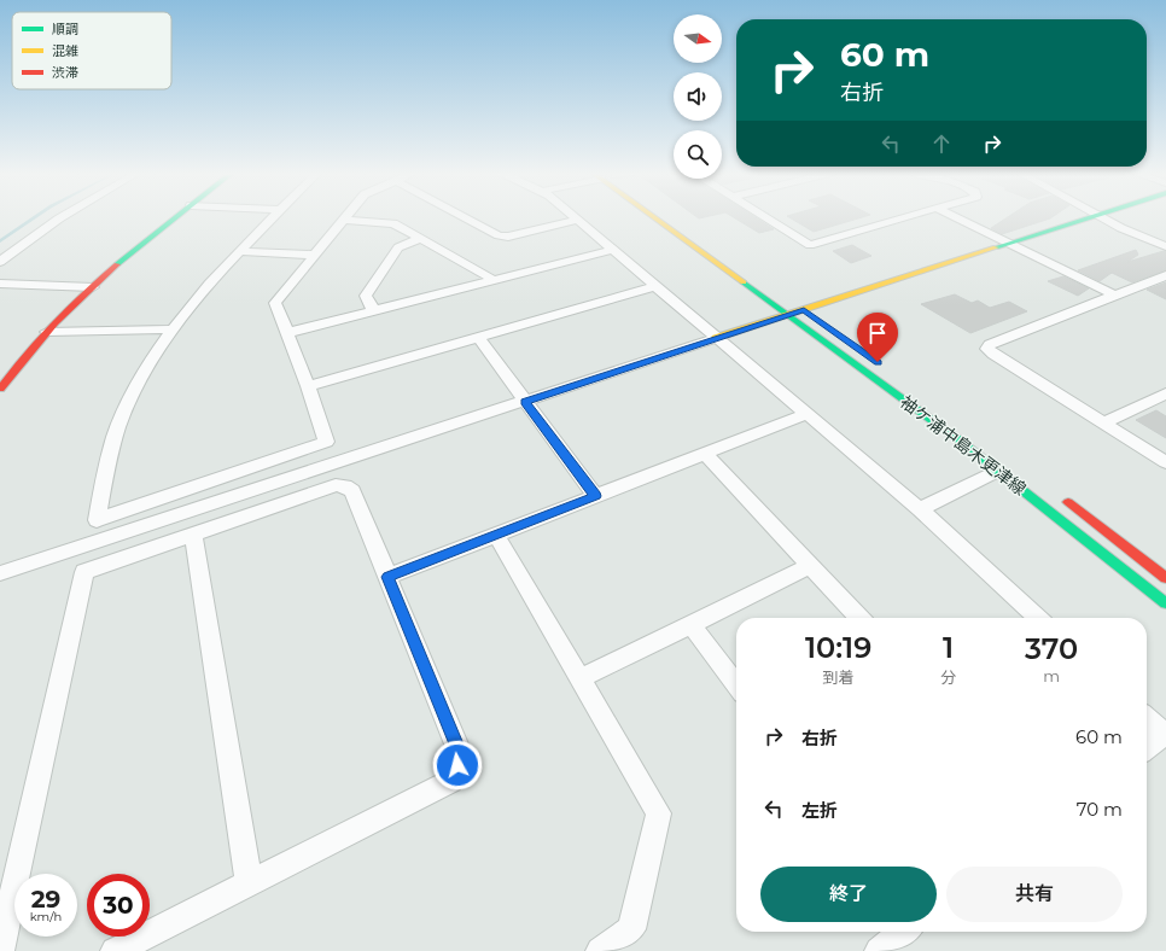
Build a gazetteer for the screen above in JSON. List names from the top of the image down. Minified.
{"streets":{"street":["袖ケ浦中島木更津線"]},"legend":["順調","混雑","渋滞"],"north":"right","page":{"turn":["60 m","右折"],"eta":["10:19","到着","1","分","370","m"],"list":[{"name":"右折","value":"60 m"},{"name":"左折","value":"70 m"}],"buttons":["終了","共有"],"speed":"29 km/h","limit":"30"}}
